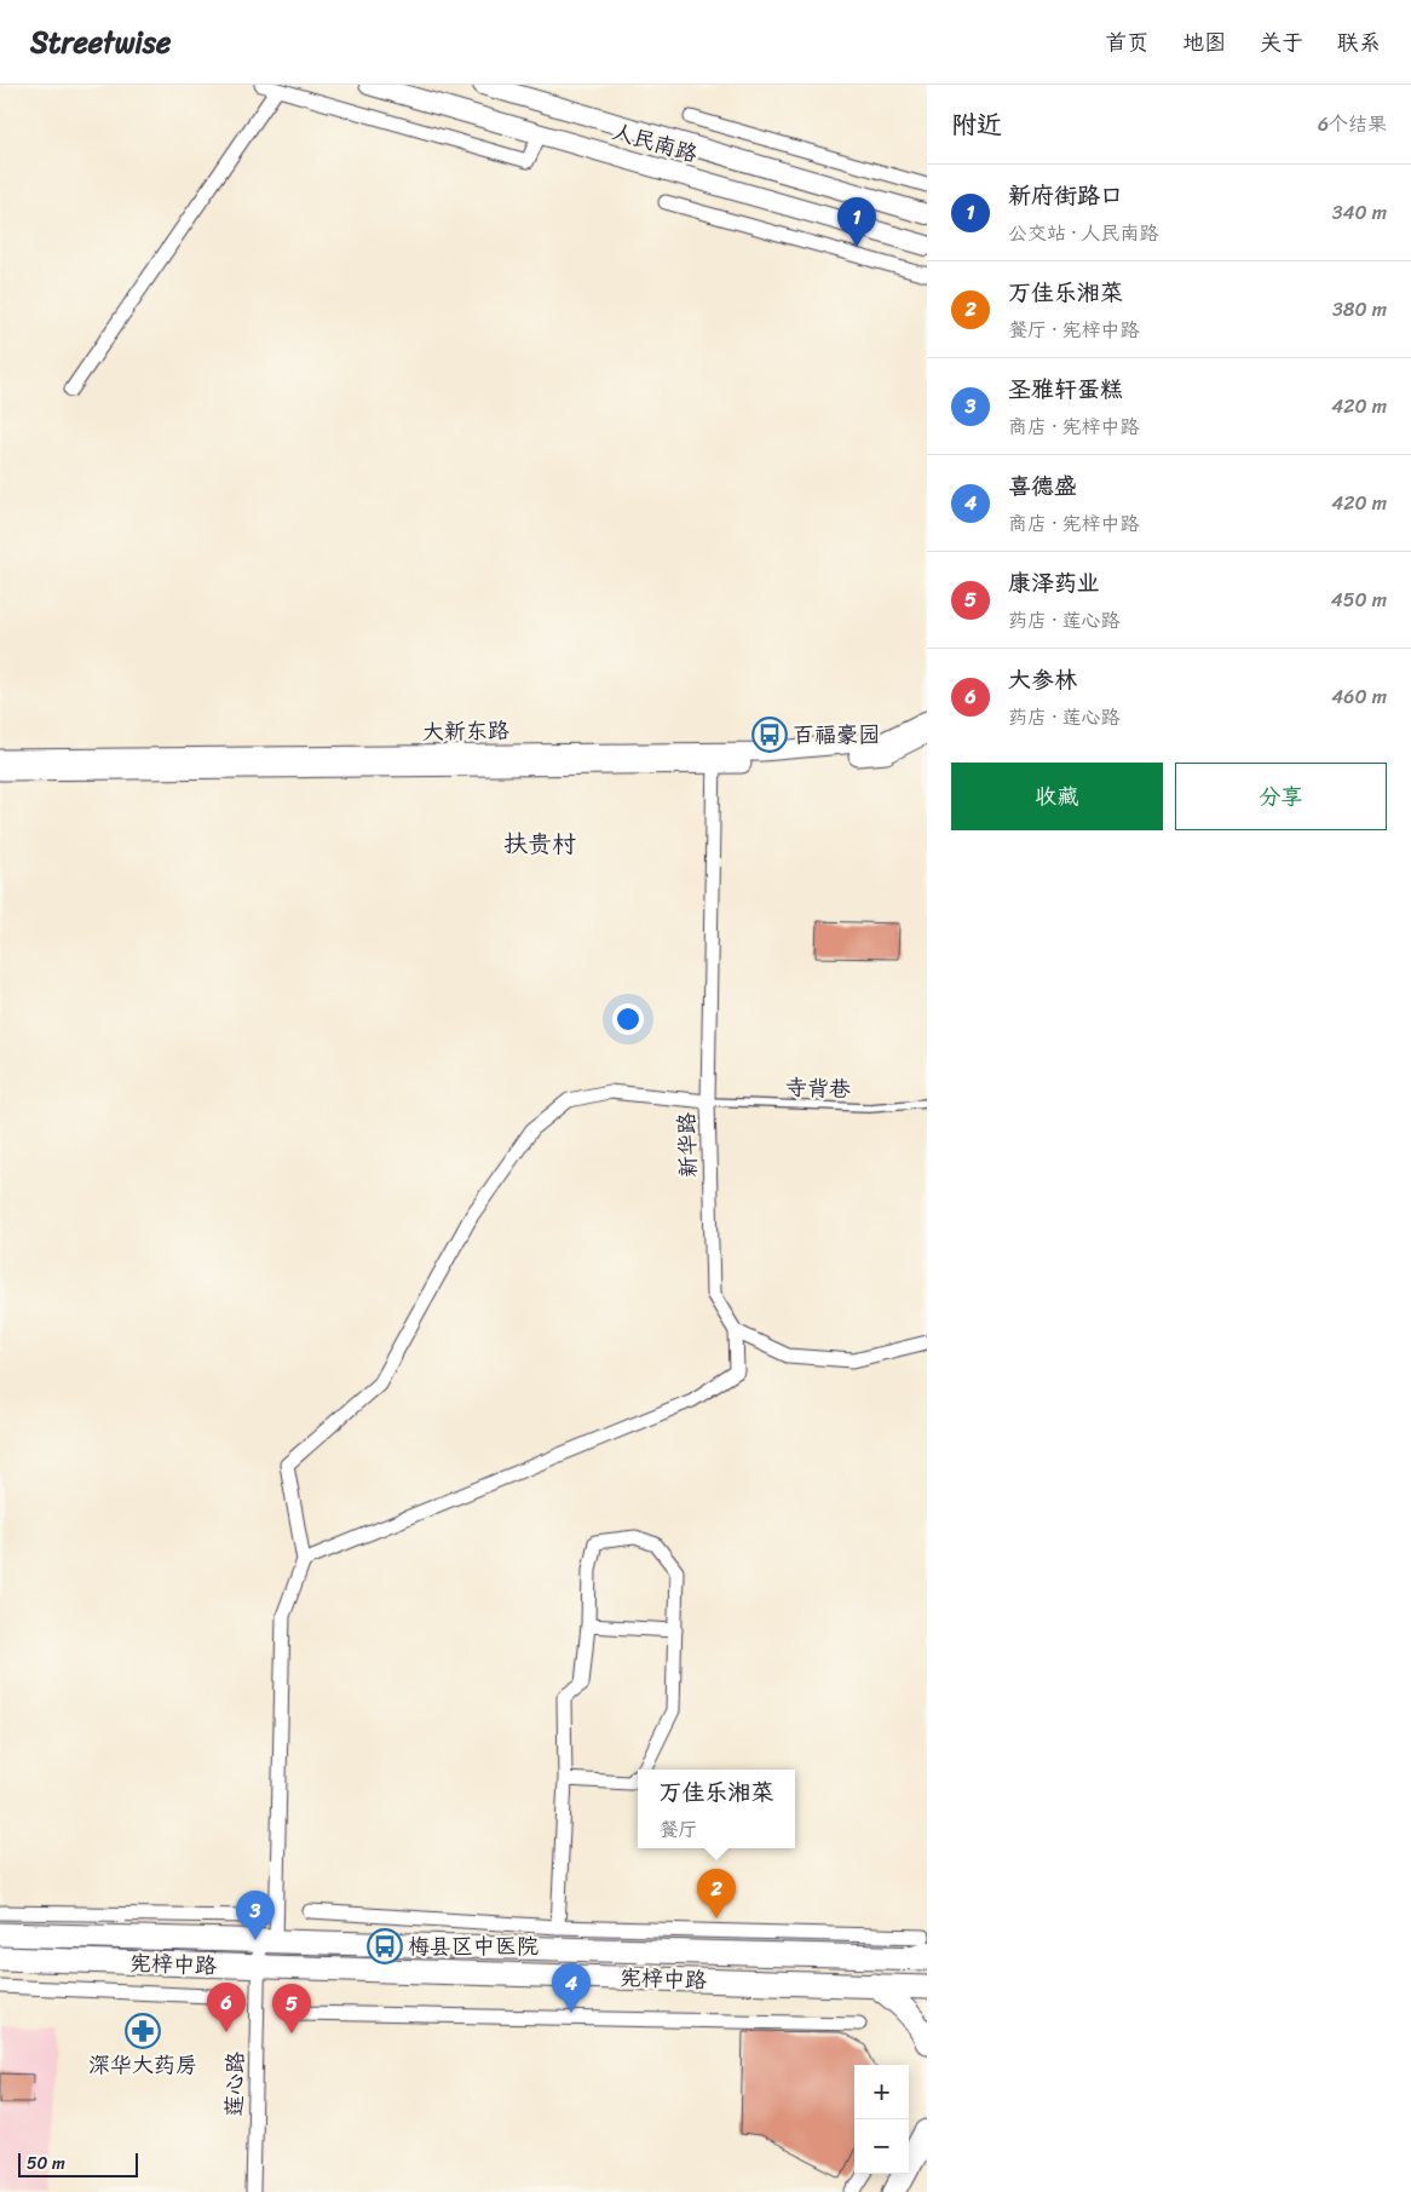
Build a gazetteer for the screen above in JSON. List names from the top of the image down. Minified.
{"streets":{"main road":["人民南路","宪梓中路"],"street":["大新东路","新华路","莲心路"],"lane":["寺背巷"]},"crossings":[["大新东路","新华路"],["寺背巷","新华路"],["宪梓中路","莲心路"]],"districts":["扶贵村"],"places":{"bus stop":["百福豪园","梅县区中医院"],"pharmacy":["深华大药房"]},"scale_bar":"50 m","page":{"header":"Streetwise","nav":["首页","地图","关于","联系"],"heading":["附近","6个结果"],"list":[{"mark":"1","name":"新府街路口","note":"公交站 · 人民南路","value":"340 m"},{"mark":"2","name":"万佳乐湘菜","note":"餐厅 · 宪梓中路","value":"380 m"},{"mark":"3","name":"圣雅轩蛋糕","note":"商店 · 宪梓中路","value":"420 m"},{"mark":"4","name":"喜德盛","note":"商店 · 宪梓中路","value":"420 m"},{"mark":"5","name":"康泽药业","note":"药店 · 莲心路","value":"450 m"},{"mark":"6","name":"大参林","note":"药店 · 莲心路","value":"460 m"}],"pins":["1","2","3","4","6","5"],"buttons":["收藏","分享"],"popup":["万佳乐湘菜","餐厅"],"map_buttons":["+","−"],"scale":"50 m"}}
